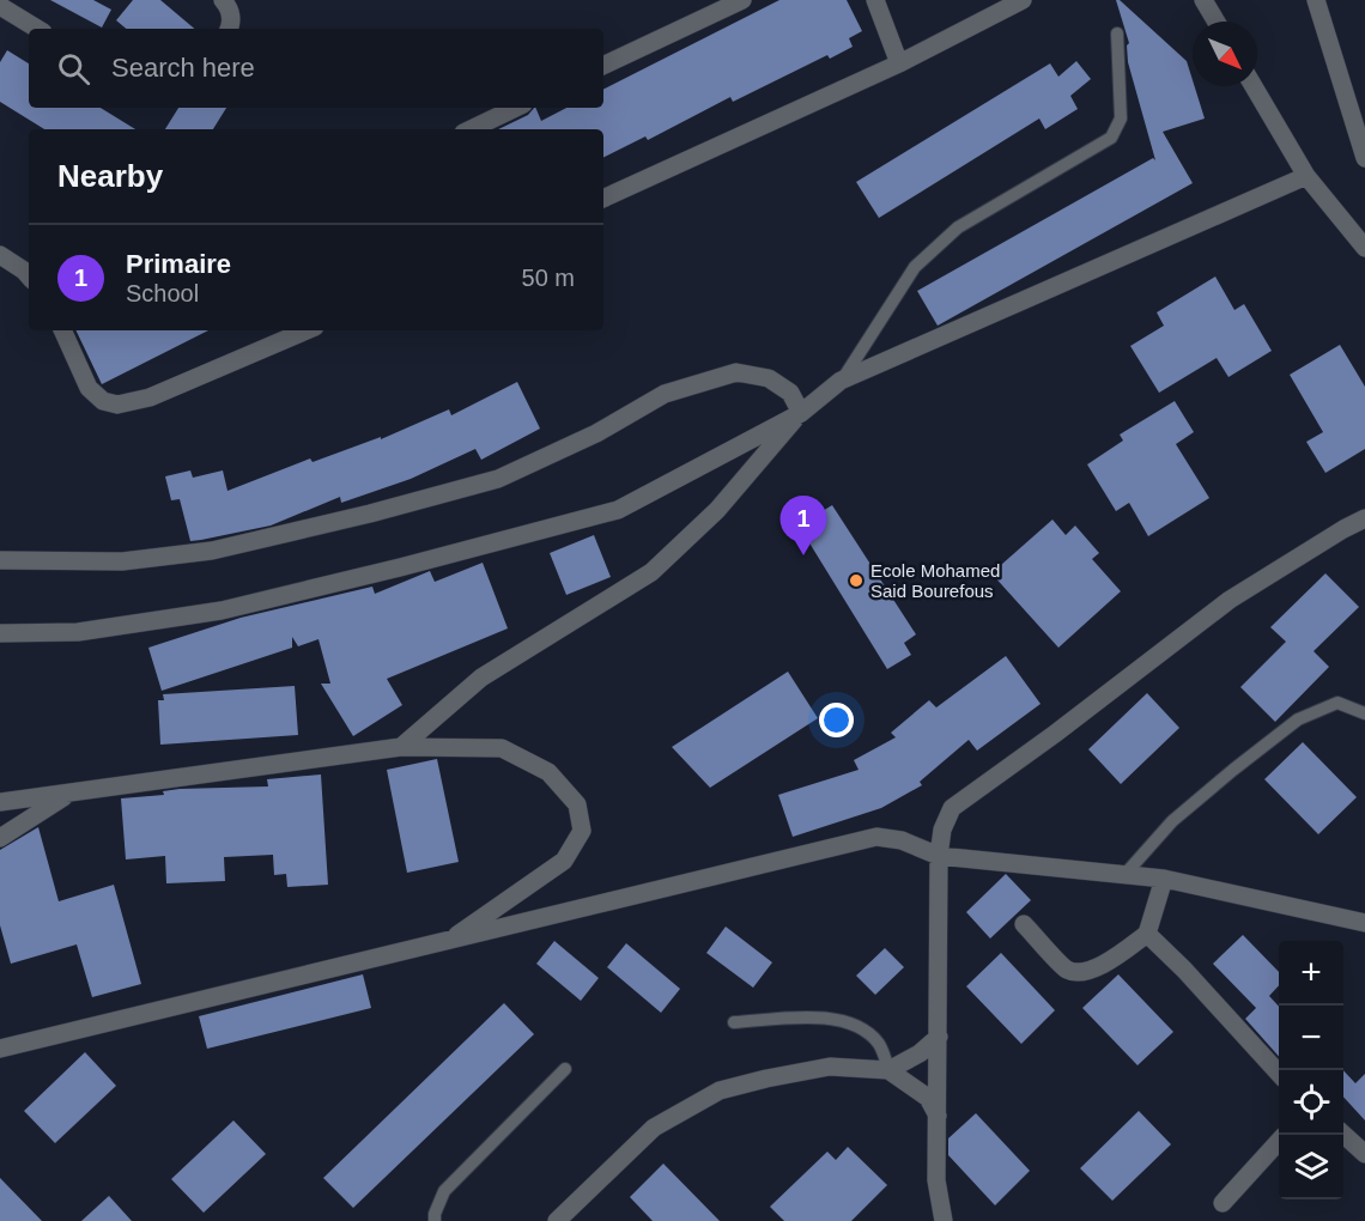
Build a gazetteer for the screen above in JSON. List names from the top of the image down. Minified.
{"places":["Ecole Mohamed Said Bourefous"],"north":"bottom right","page":{"search":"Search here","heading":"Nearby","list":[{"mark":"1","name":"Primaire","note":"School","value":"50 m"}],"pins":"1","map_buttons":["+","−"]}}
